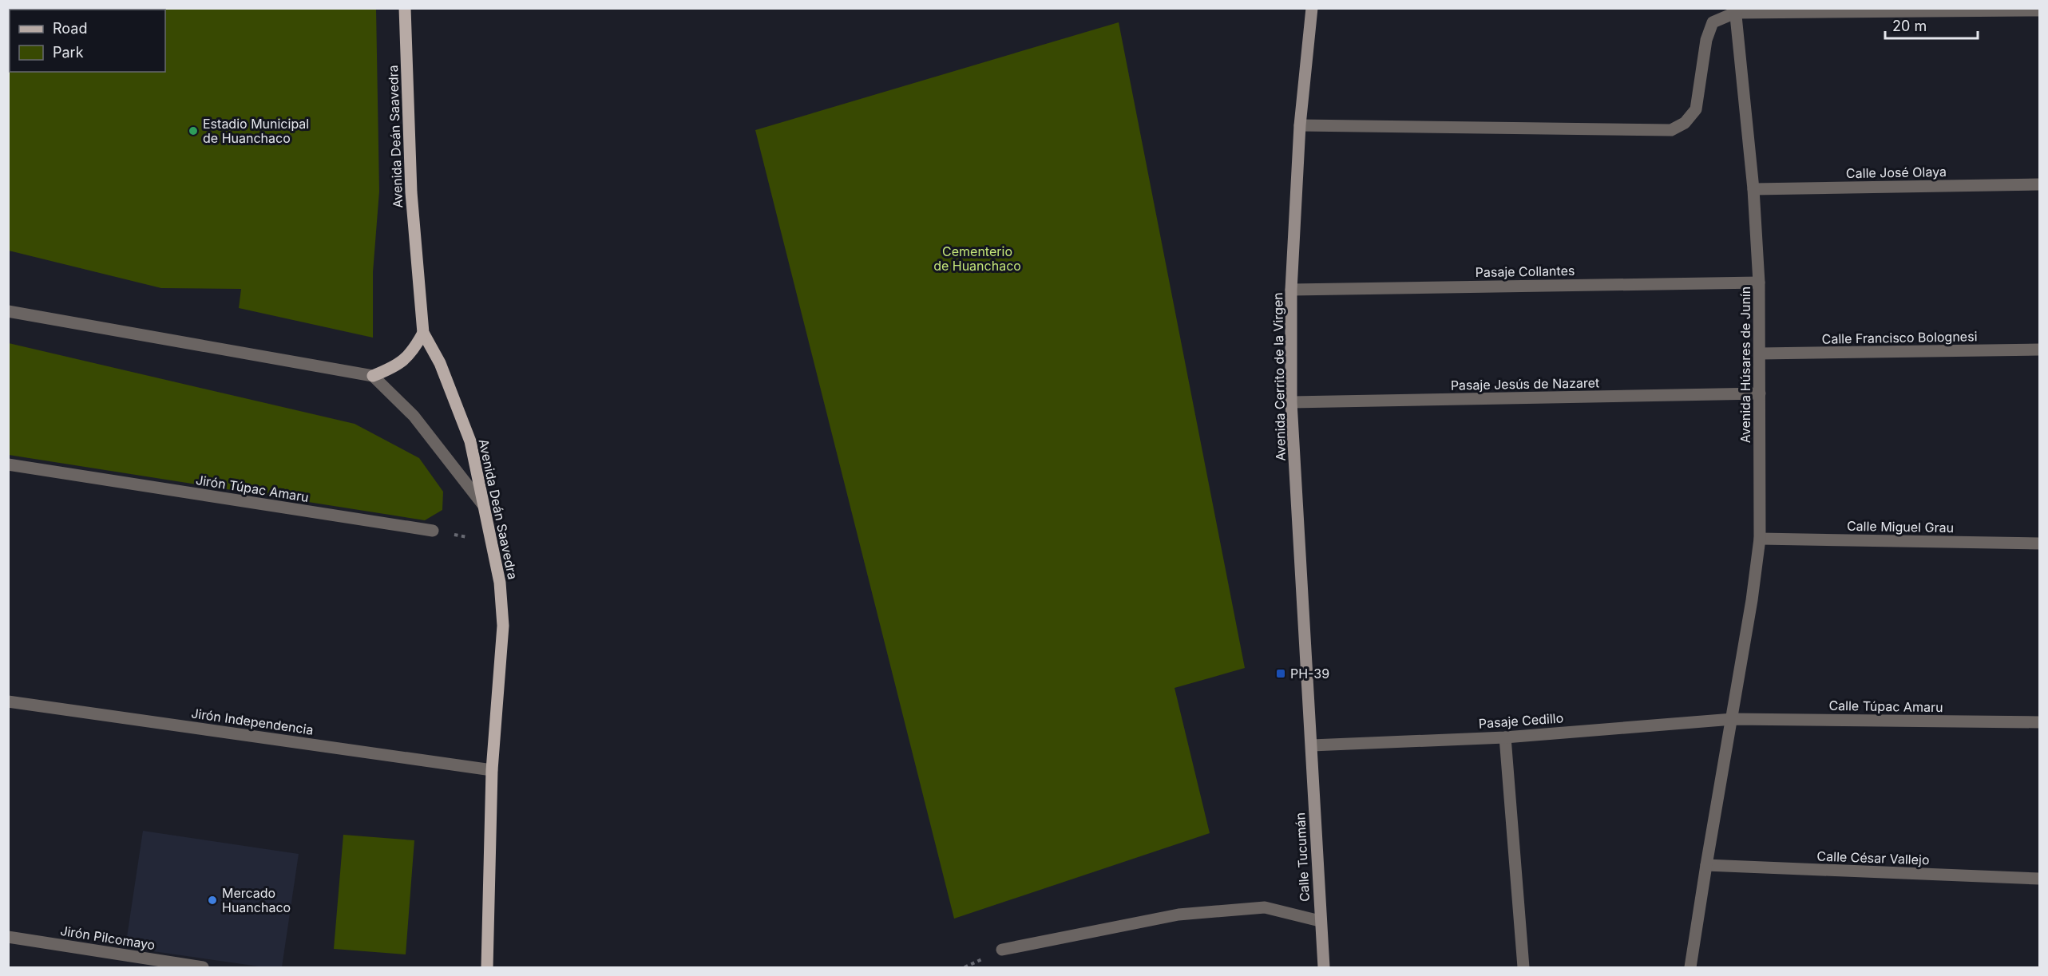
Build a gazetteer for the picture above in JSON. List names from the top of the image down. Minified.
{"streets":{"main road":["Avenida Deán Saavedra"],"street":["Calle José Olaya","Pasaje Collantes","Calle Francisco Bolognesi","Avenida Húsares de Junín","Avenida Cerrito de la Virgen","Pasaje Jesús de Nazaret","Jirón Túpac Amaru","Calle Miguel Grau","Calle Túpac Amaru","Pasaje Cedillo","Jirón Independencia","Calle Tucumán","Calle César Vallejo","Jirón Pilcomayo"]},"crossings":[["Avenida Deán Saavedra","Jirón Independencia"],["Calle José Olaya","Avenida Húsares de Junín"],["Pasaje Collantes","Avenida Húsares de Junín"],["Pasaje Collantes","Avenida Cerrito de la Virgen"],["Calle Francisco Bolognesi","Avenida Húsares de Junín"],["Avenida Húsares de Junín","Pasaje Jesús de Nazaret"],["Avenida Húsares de Junín","Calle Miguel Grau"],["Avenida Húsares de Junín","Calle Túpac Amaru"],["Avenida Húsares de Junín","Pasaje Cedillo"],["Avenida Húsares de Junín","Calle César Vallejo"],["Avenida Cerrito de la Virgen","Pasaje Jesús de Nazaret"],["Avenida Cerrito de la Virgen","Pasaje Cedillo"],["Avenida Cerrito de la Virgen","Calle Tucumán"],["Calle Túpac Amaru","Pasaje Cedillo"],["Pasaje Cedillo","Calle Tucumán"]],"parks":["Cementerio de Huanchaco"],"places":{"other":["Estadio Municipal de Huanchaco","Mercado Huanchaco"],"transit":["PH-39"]},"legend":["Road","Park"],"scale_bar":"20 m"}
